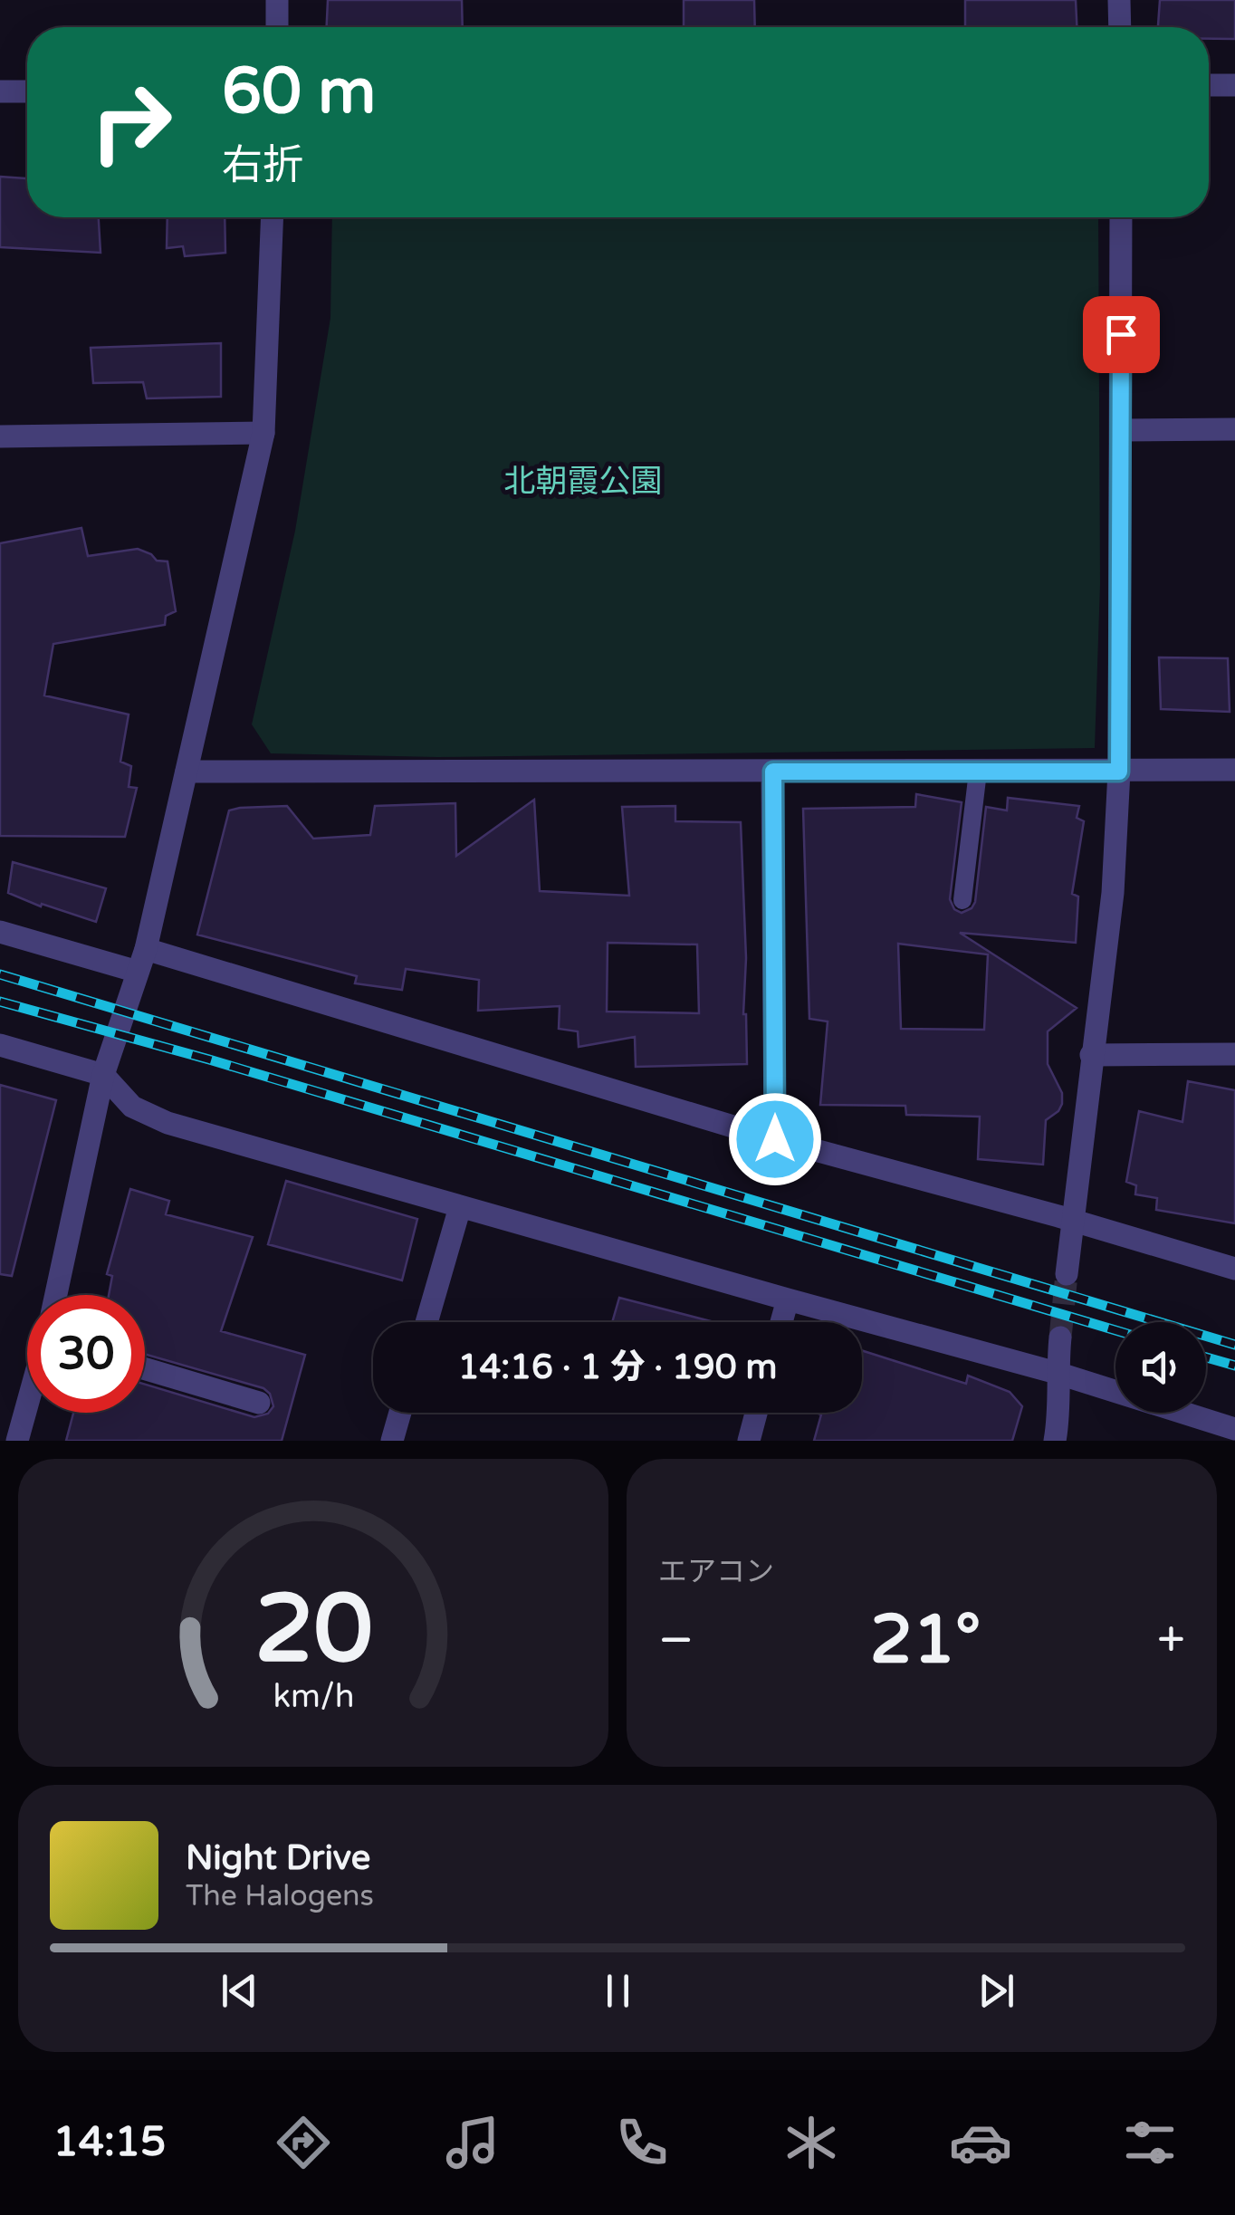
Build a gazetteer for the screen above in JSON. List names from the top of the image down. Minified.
{"parks":["北朝霞公園"],"page":{"turn":["60 m","右折"],"limit":"30","trip":"14:16 · 1 分 · 190 m","tile":"エアコン","heat":["−","21°","+"],"song":["Night Drive","The Halogens"],"tabs":"14:15","gauge":["20","km/h"]}}
